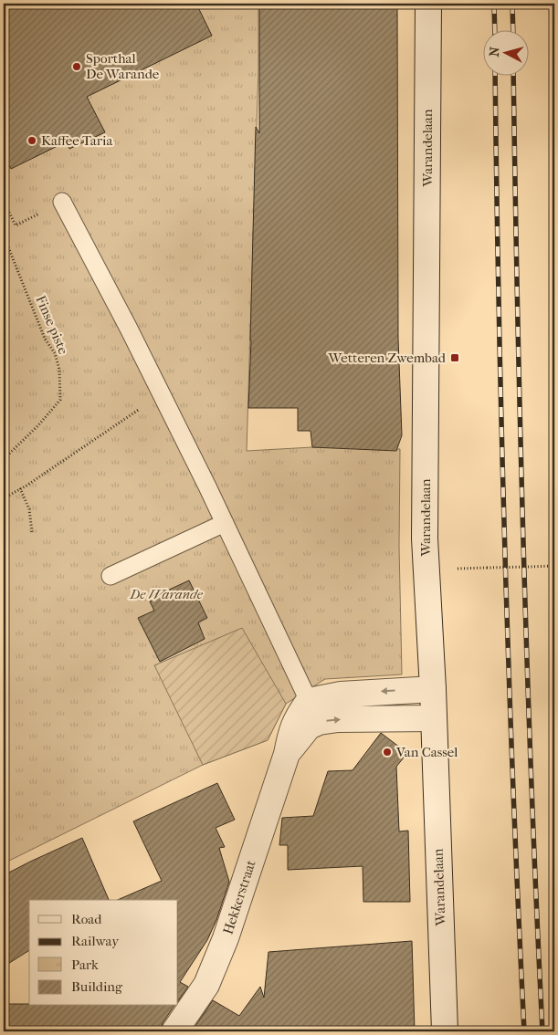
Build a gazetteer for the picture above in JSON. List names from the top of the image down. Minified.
{"streets":{"main road":["Warandelaan","Hekkerstraat"],"path":["Finse piste"]},"crossings":[["Warandelaan","Hekkerstraat"]],"parks":["De Warande"],"places":{"other":["Sporthal De Warande","Kaffee Taria","Van Cassel"],"transit":["Wetteren Zwembad"]},"legend":["Road","Railway","Park","Building"],"north":"left"}
